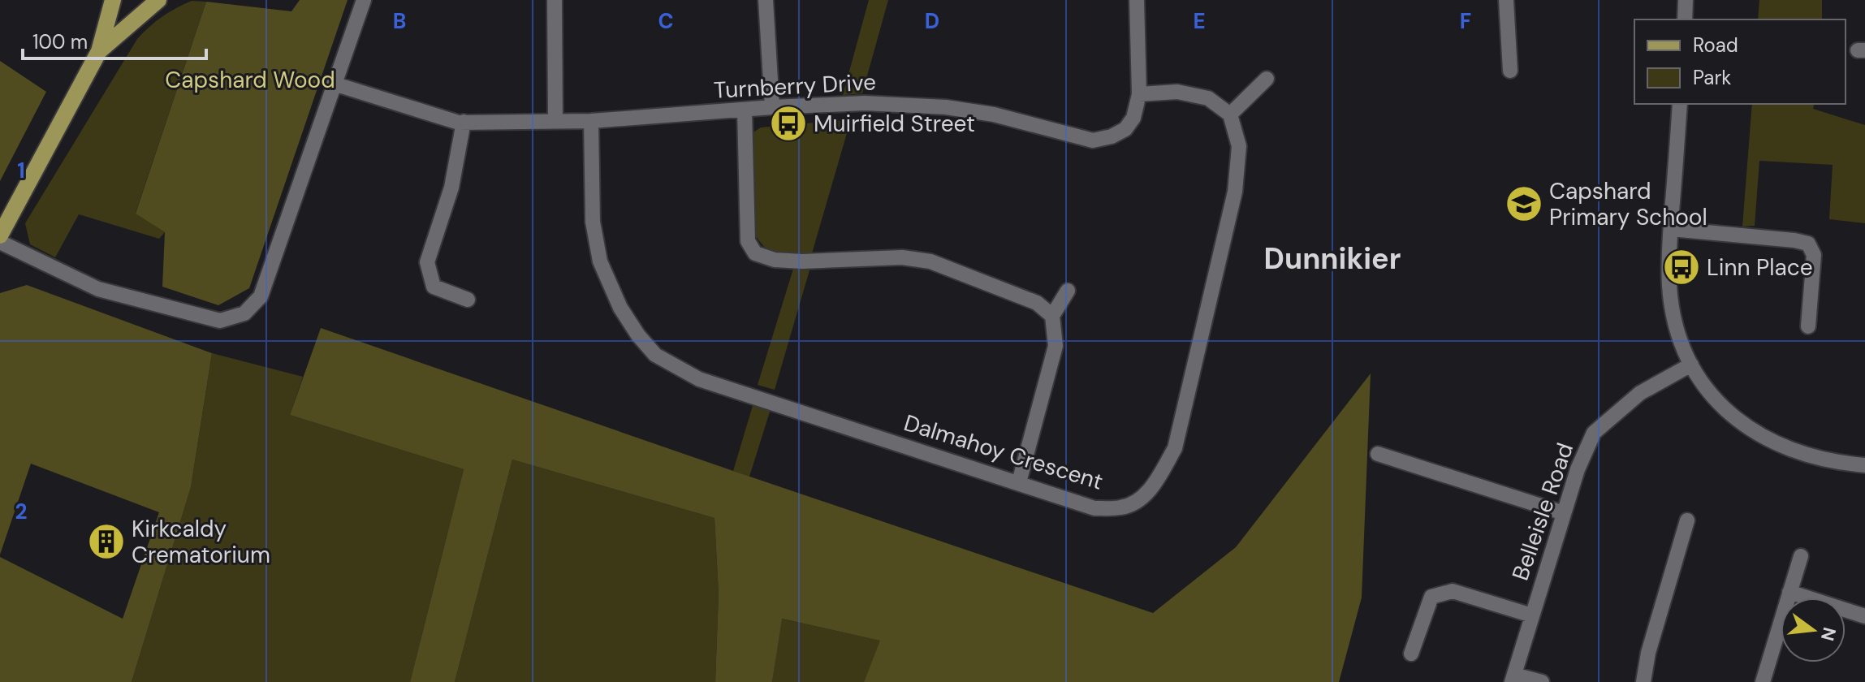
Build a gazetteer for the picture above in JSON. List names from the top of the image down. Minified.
{"streets":{"street":["Turnberry Drive","Dalmahoy Crescent","Belleisle Road"]},"crossings":[["Turnberry Drive","Dalmahoy Crescent"]],"districts":["Dunnikier"],"parks":["Capshard Wood"],"places":{"bus stop":["Muirfield Street","Linn Place"],"school or university":["Capshard Primary School"],"building":["Kirkcaldy Crematorium"]},"legend":["Road","Park"],"scale_bar":"100 m","north":"right","grid":{"columns":["B","C","D","E","F"],"rows":["1","2"]}}
